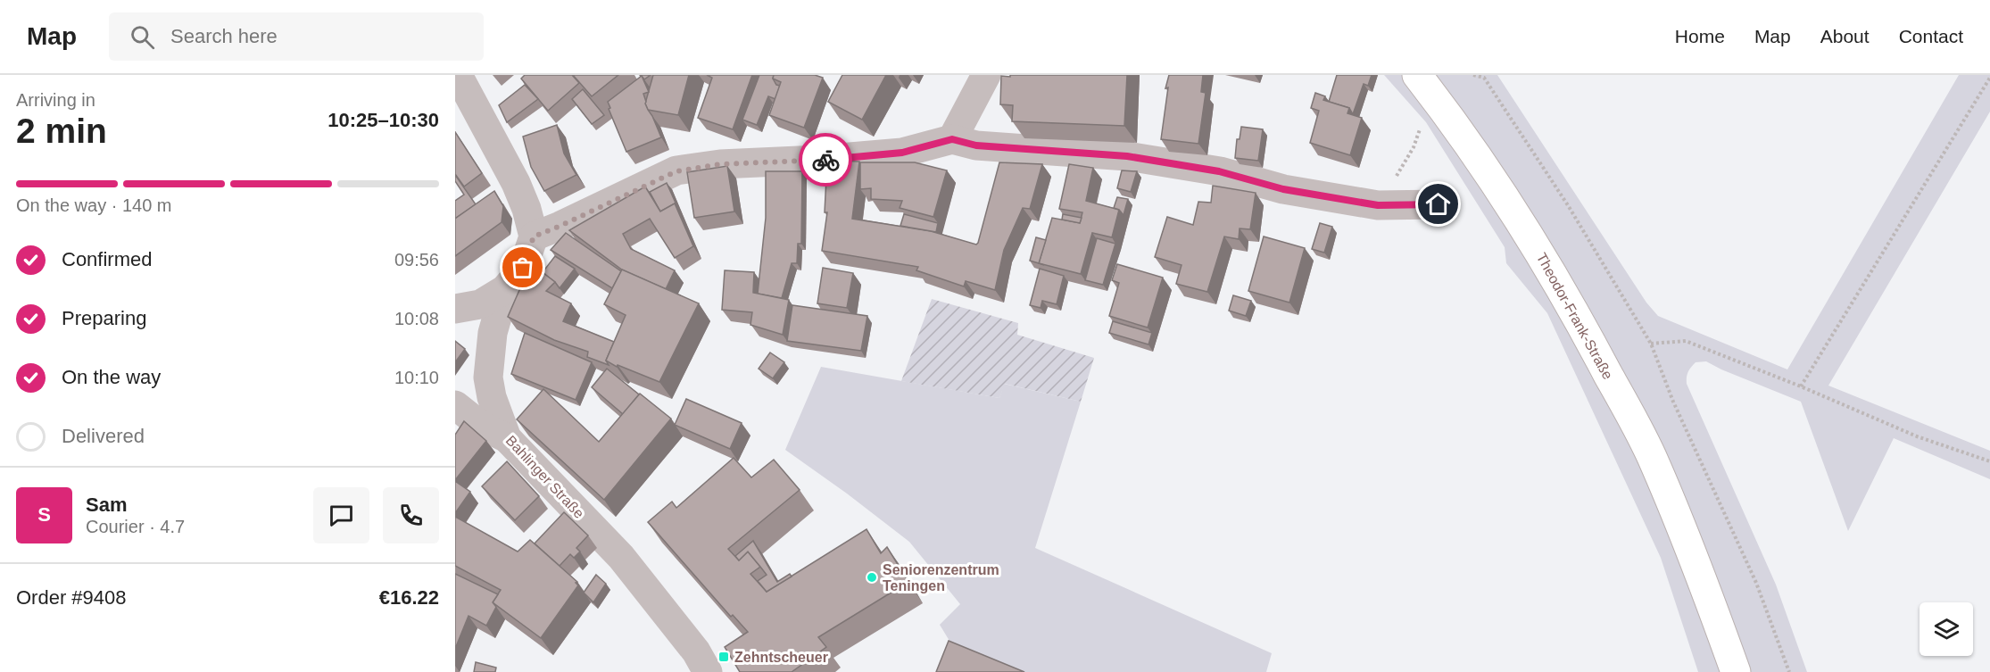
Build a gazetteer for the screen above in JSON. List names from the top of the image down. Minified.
{"streets":{"main road":["Theodor-Frank-Straße"],"street":["Bahlinger Straße"]},"places":{"other":["Seniorenzentrum Teningen"],"transit":["Zehntscheuer"]},"page":{"header":"Map","search":"Search here","nav":["Home","Map","About","Contact"],"heading":["2 min","Arriving in","10:25–10:30"],"panel":["Sam","Courier · 4.7","Order #9408","€16.22"],"bar":"On the way · 140 m","list":[["Confirmed","09:56"],["Preparing","10:08"],["On the way","10:10"],"Delivered"],"round":"S"}}
